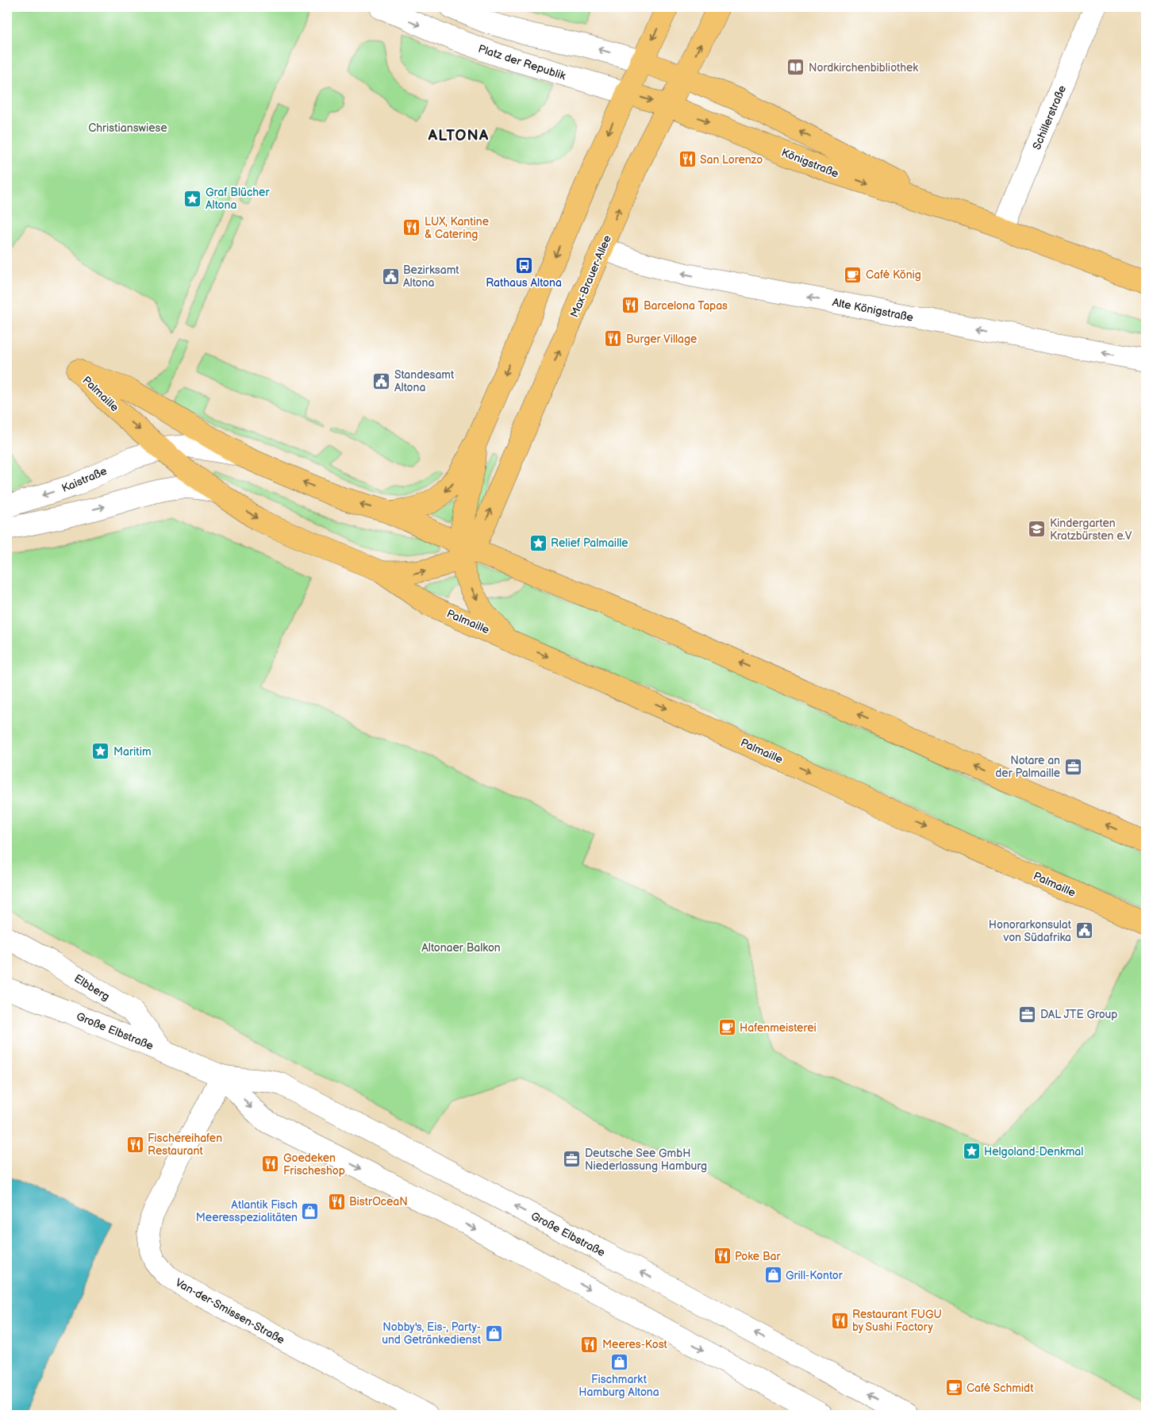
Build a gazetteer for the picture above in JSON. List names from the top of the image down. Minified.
{"streets":{"main road":["Platz der Republik","Königstraße","Max-Brauer-Allee","Palmaille"],"street":["Schillerstraße","Alte Königstraße","Kaistraße","Elbberg","Große Elbstraße","Van-der-Smissen-Straße"]},"crossings":[["Platz der Republik","Königstraße"],["Platz der Republik","Max-Brauer-Allee"],["Schillerstraße","Königstraße"],["Königstraße","Max-Brauer-Allee"],["Max-Brauer-Allee","Alte Königstraße"],["Max-Brauer-Allee","Palmaille"],["Palmaille","Kaistraße"],["Elbberg","Große Elbstraße"],["Große Elbstraße","Van-der-Smissen-Straße"]],"one_way":["Alte Königstraße"],"districts":["ALTONA"],"parks":["Christianswiese","Altonaer Balkon"],"places":{"library":["Nordkirchenbibliothek"],"restaurant":["San Lorenzo","LUX, Kantine & Catering","Barcelona Tapas","Burger Village","Fischereihafen Restaurant","Goedeken Frischeshop","BistrOceaN","Poke Bar","Restaurant FUGU by Sushi Factory","Meeres-Kost"],"place":["Graf Blücher Altona","Relief Palmaille","Maritim","Helgoland-Denkmal"],"bus stop":["Rathaus Altona"],"cafe":["Café König","Hafenmeisterei","Café Schmidt"],"public building":["Bezirksamt Altona","Standesamt Altona","Honorarkonsulat von Südafrika"],"school or university":["Kindergarten Kratzbürsten e.V"],"office":["Notare an der Palmaille","DAL JTE Group","Deutsche See GmbH Niederlassung Hamburg"],"shop":["Atlantik Fisch Meeresspezialitäten","Grill-Kontor","Nobby's, Eis-, Party- und Getränkedienst","Fischmarkt Hamburg Altona"]}}
